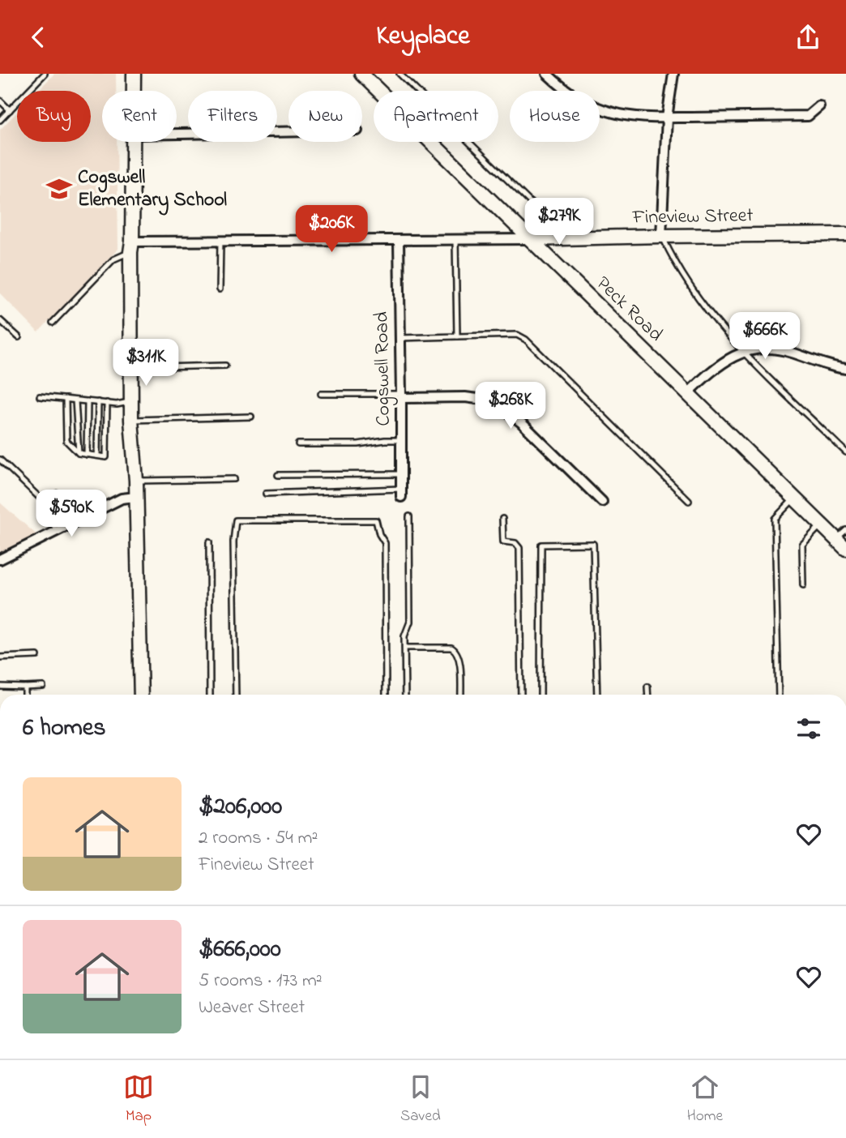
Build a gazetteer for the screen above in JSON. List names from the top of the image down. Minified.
{"streets":{"street":["Fineview Street","Peck Road","Cogswell Road"]},"crossings":[["Fineview Street","Peck Road"],["Fineview Street","Cogswell Road"]],"places":{"school or university":["Cogswell Elementary School"]},"page":{"header":"Keyplace","chip":["Buy","Rent","Filters","New","Apartment","House"],"price":["$279K","$206K","$666K","$311K","$268K","$590K"],"heading":"6 homes","list":[{"name":"$206,000","note":"2 rooms · 54 m² · Fineview Street"},{"name":"$666,000","note":"5 rooms · 173 m² · Weaver Street"}],"tabs":["Map","Saved","Home"]}}
